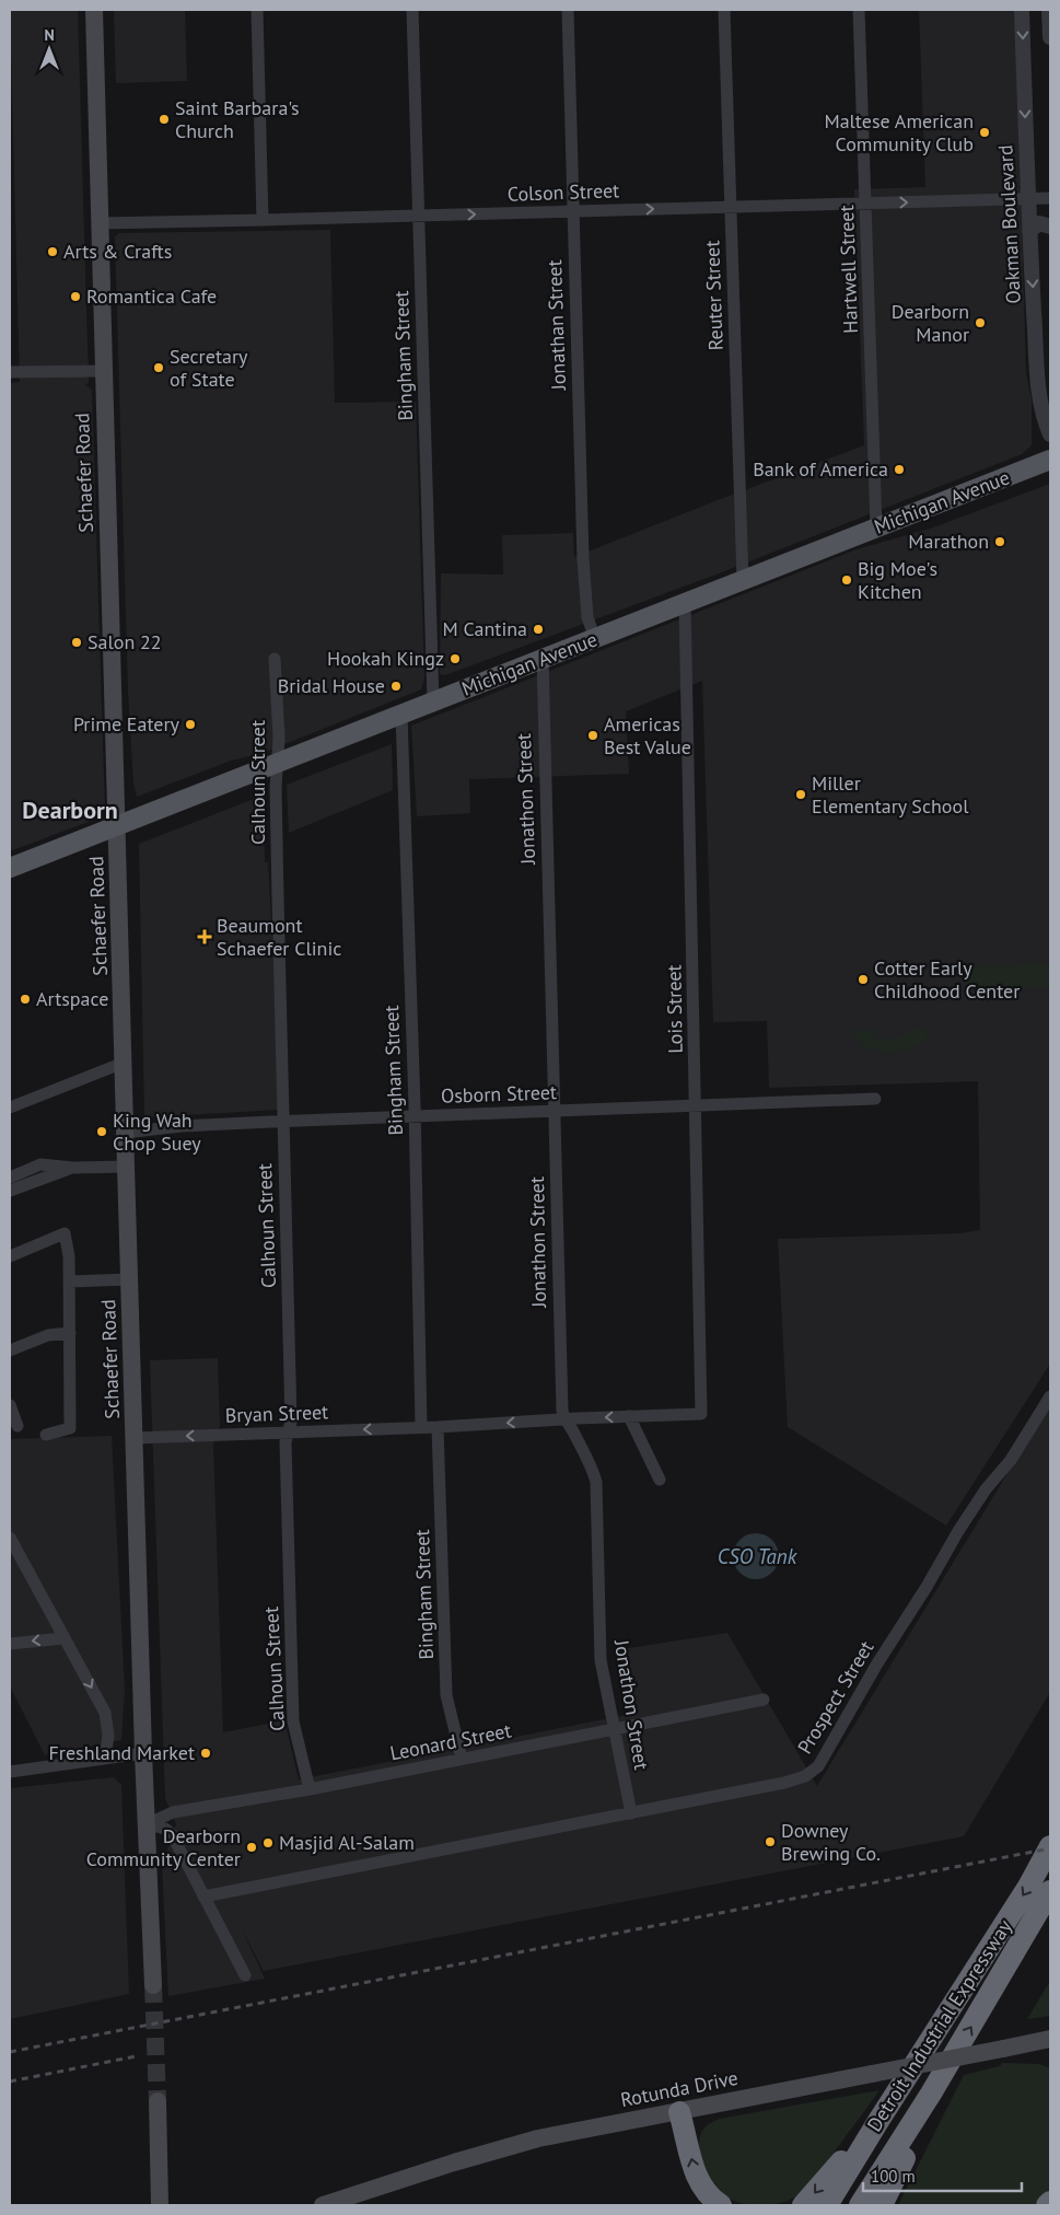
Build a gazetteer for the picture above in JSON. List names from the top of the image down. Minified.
{"streets":{"highway":["Detroit Industrial Expressway"],"main road":["Schaefer Road","Michigan Avenue","Rotunda Drive"],"street":["Colson Street","Oakman Boulevard","Hartwell Street","Reuter Street","Jonathan Street","Bingham Street","Calhoun Street","Jonathon Street","Lois Street","Osborn Street","Bryan Street","Prospect Street","Leonard Street"]},"crossings":[["Colson Street","Oakman Boulevard"],["Colson Street","Hartwell Street"],["Colson Street","Reuter Street"],["Colson Street","Jonathan Street"],["Colson Street","Bingham Street"],["Colson Street","Schaefer Road"],["Hartwell Street","Michigan Avenue"],["Reuter Street","Michigan Avenue"],["Jonathan Street","Michigan Avenue"],["Bingham Street","Michigan Avenue"],["Bingham Street","Osborn Street"],["Bingham Street","Bryan Street"],["Bingham Street","Leonard Street"],["Schaefer Road","Michigan Avenue"],["Schaefer Road","Osborn Street"],["Schaefer Road","Bryan Street"],["Schaefer Road","Leonard Street"],["Michigan Avenue","Calhoun Street"],["Michigan Avenue","Jonathon Street"],["Michigan Avenue","Lois Street"],["Calhoun Street","Osborn Street"],["Calhoun Street","Bryan Street"],["Calhoun Street","Leonard Street"],["Jonathon Street","Osborn Street"],["Jonathon Street","Prospect Street"],["Jonathon Street","Leonard Street"],["Lois Street","Osborn Street"]],"one_way":["Colson Street","Oakman Boulevard","Bryan Street"],"districts":["Dearborn"],"water":["CSO Tank"],"places":{"other":["Saint Barbara's Church","Maltese American Community Club","Arts & Crafts","Romantica Cafe","Dearborn Manor","Secretary of State","Bank of America","Marathon","Big Moe's Kitchen","M Cantina","Salon 22","Hookah Kingz","Bridal House","Prime Eatery","Americas Best Value","Miller Elementary School","Cotter Early Childhood Center","Artspace","King Wah Chop Suey","Freshland Market","Downey Brewing Co.","Masjid Al-Salam","Dearborn Community Center"],"health":["Beaumont Schaefer Clinic"]},"scale_bar":"100 m","north":"top"}
